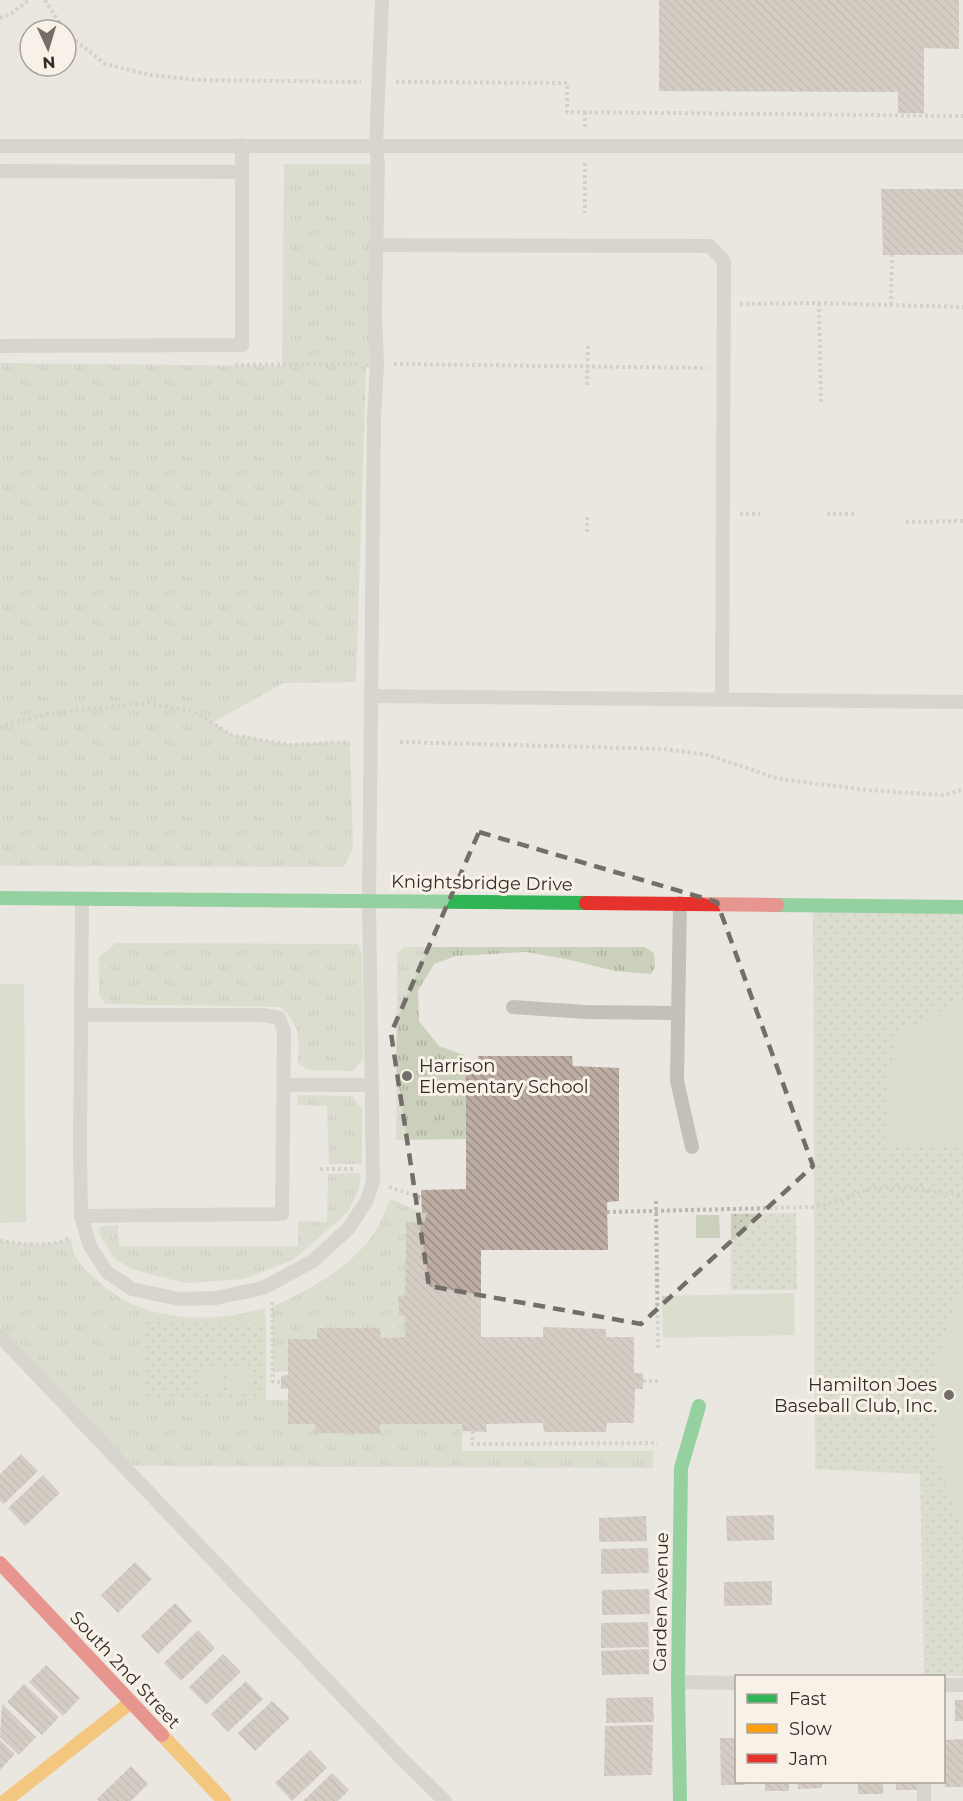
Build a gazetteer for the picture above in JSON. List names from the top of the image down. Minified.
{"streets":{"street":["Knightsbridge Drive","Garden Avenue","South 2nd Street"]},"places":["Harrison Elementary School","Hamilton Joes Baseball Club, Inc."],"legend":["Fast","Slow","Jam"],"north":"bottom"}
